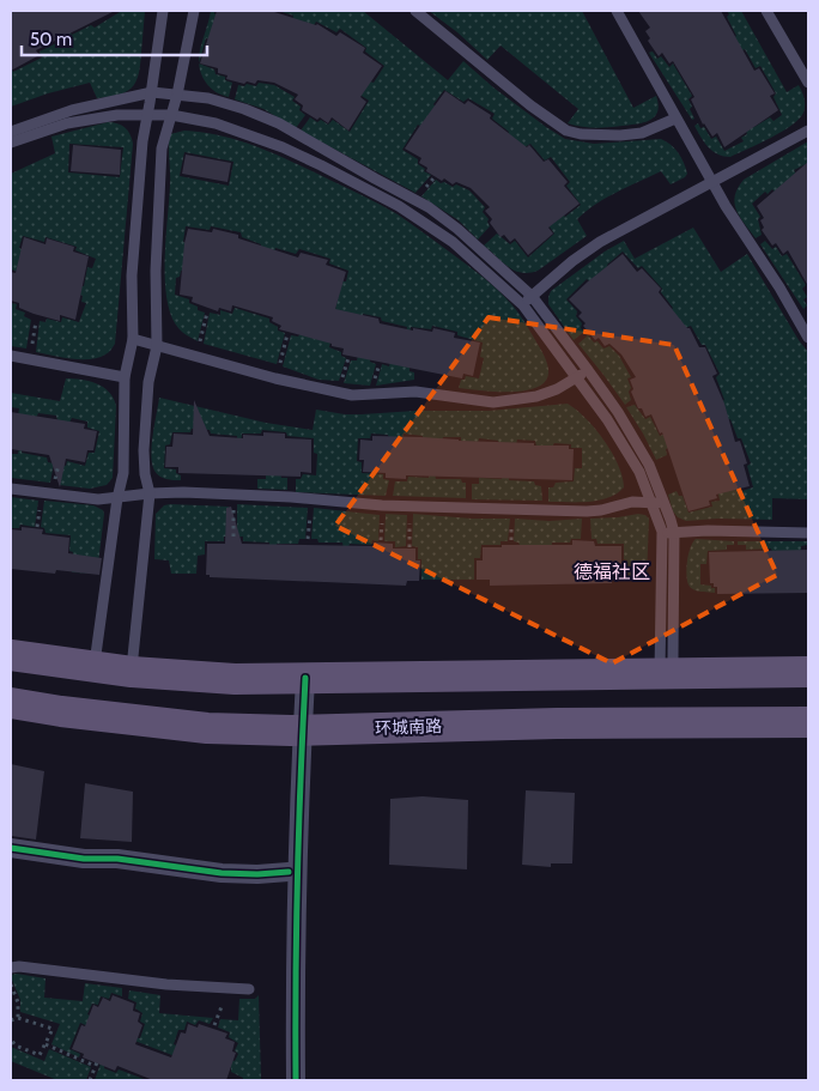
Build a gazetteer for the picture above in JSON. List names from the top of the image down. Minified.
{"streets":{"main road":["环城南路"]},"districts":["德福社区"],"scale_bar":"50 m"}
